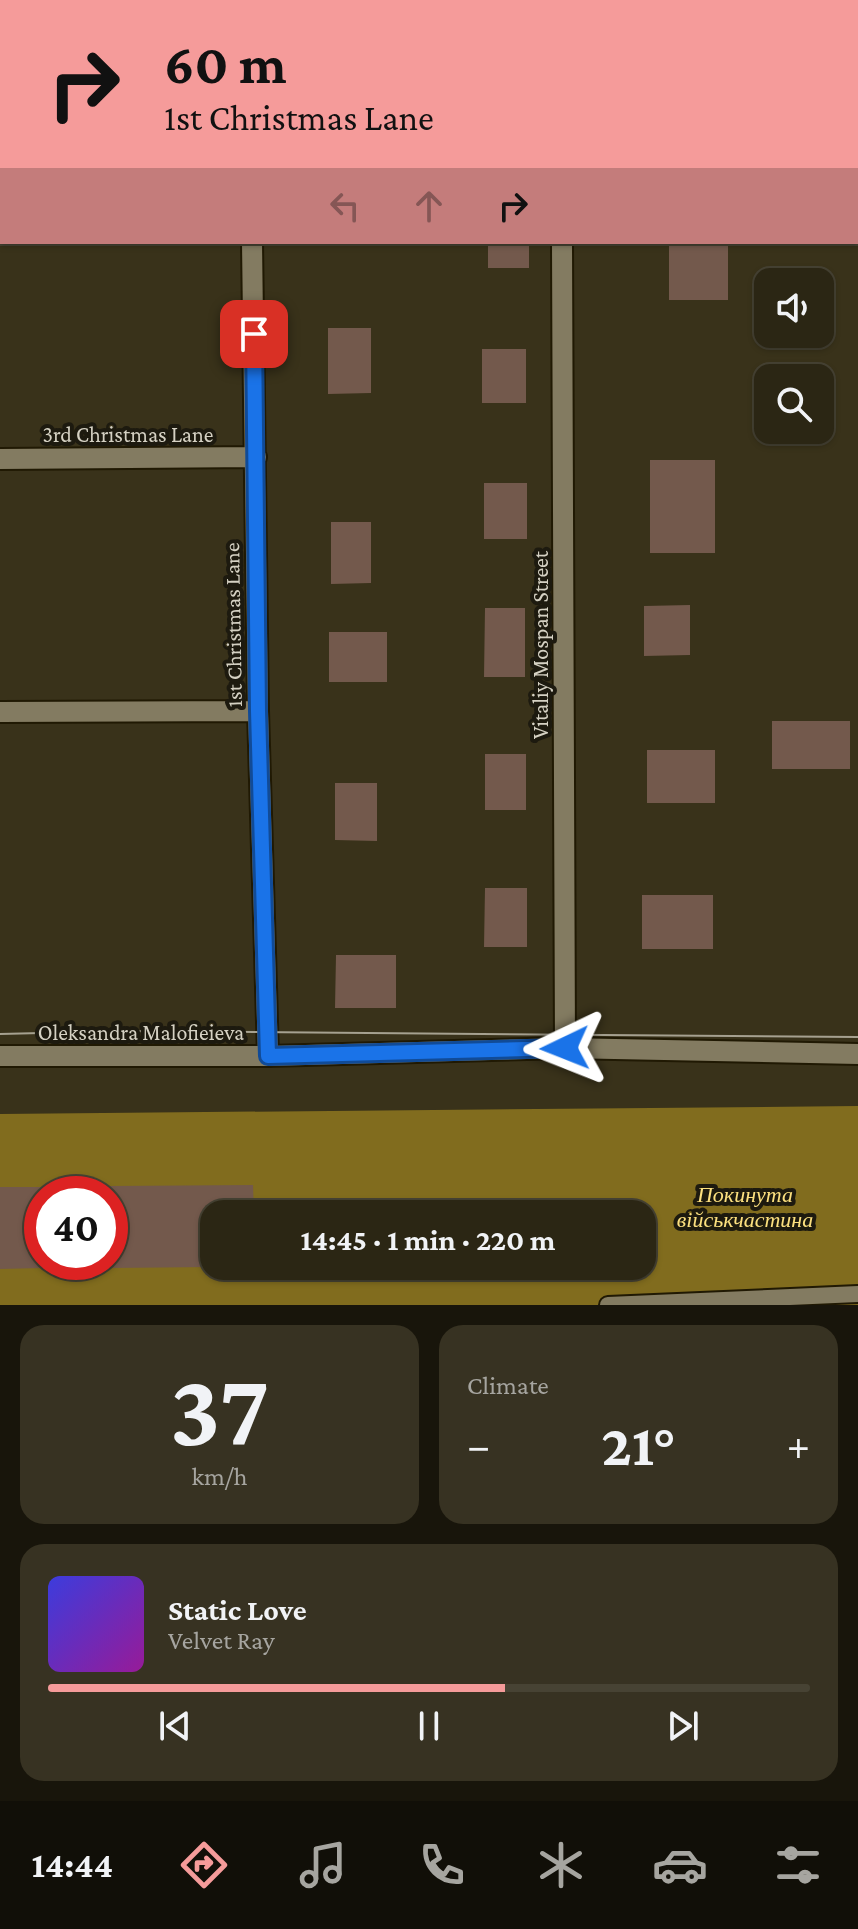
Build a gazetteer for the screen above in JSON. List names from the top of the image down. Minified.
{"streets":{"street":["3rd Christmas Lane","1st Christmas Lane","Vitaliy Mospan Street","Oleksandra Malofieieva"]},"crossings":[["3rd Christmas Lane","1st Christmas Lane"],["1st Christmas Lane","Oleksandra Malofieieva"],["Vitaliy Mospan Street","Oleksandra Malofieieva"]],"parks":["Покинута військчастина"],"page":{"turn":["60 m","1st Christmas Lane"],"limit":"40","trip":"14:45 · 1 min · 220 m","tile":[["37","km/h"],"Climate"],"heat":["−","21°","+"],"song":["Static Love","Velvet Ray"],"tabs":"14:44"}}
